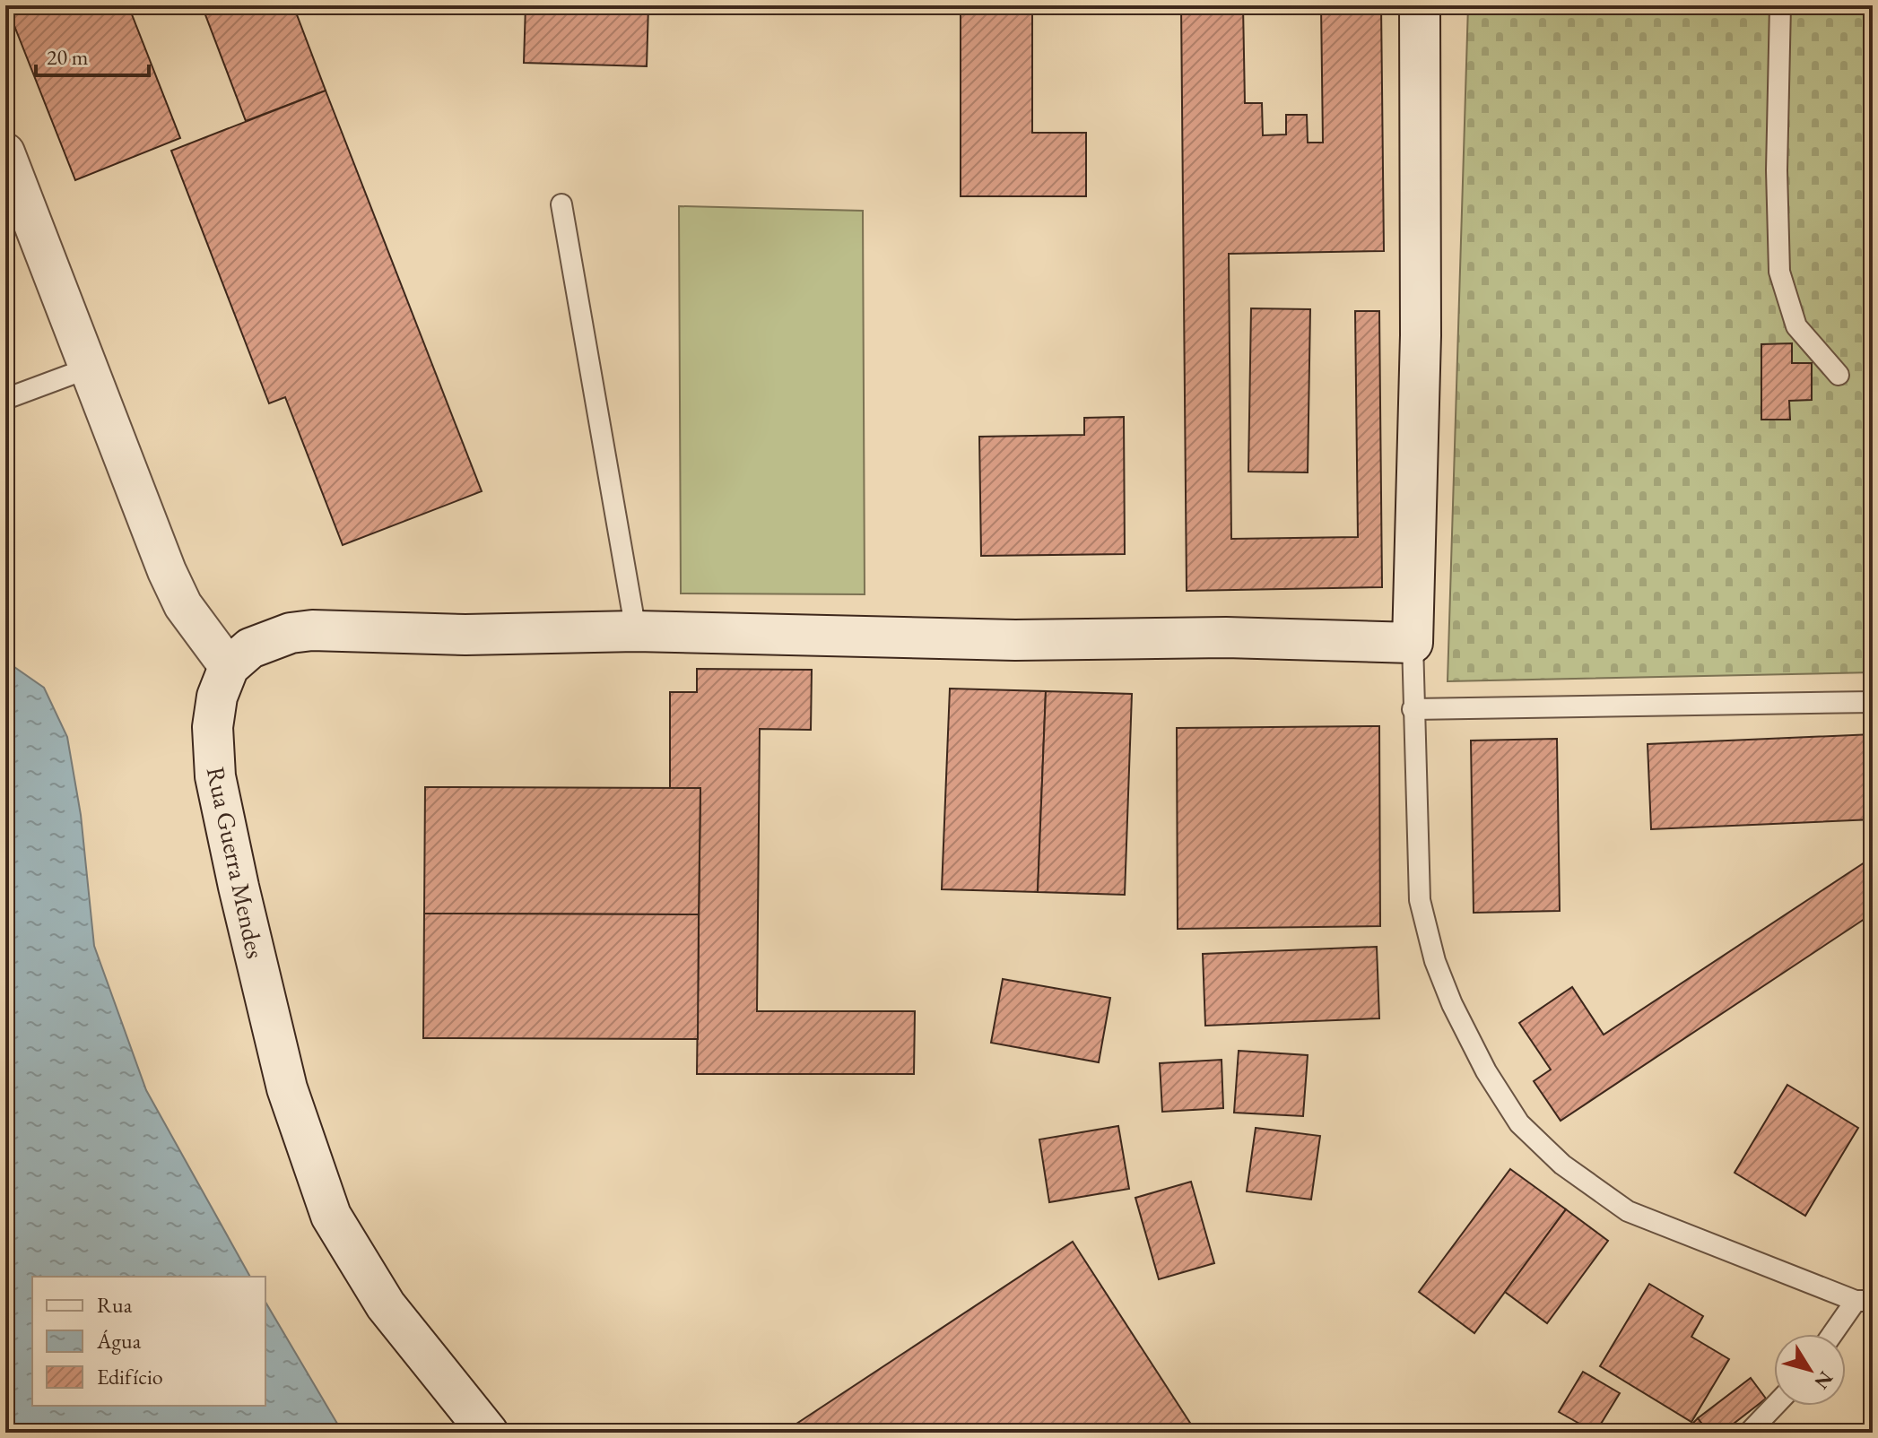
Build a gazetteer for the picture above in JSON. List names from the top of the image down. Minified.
{"streets":{"street":["Rua Guerra Mendes"]},"legend":["Rua","Água","Edifício"],"scale_bar":"20 m","north":"bottom right"}
